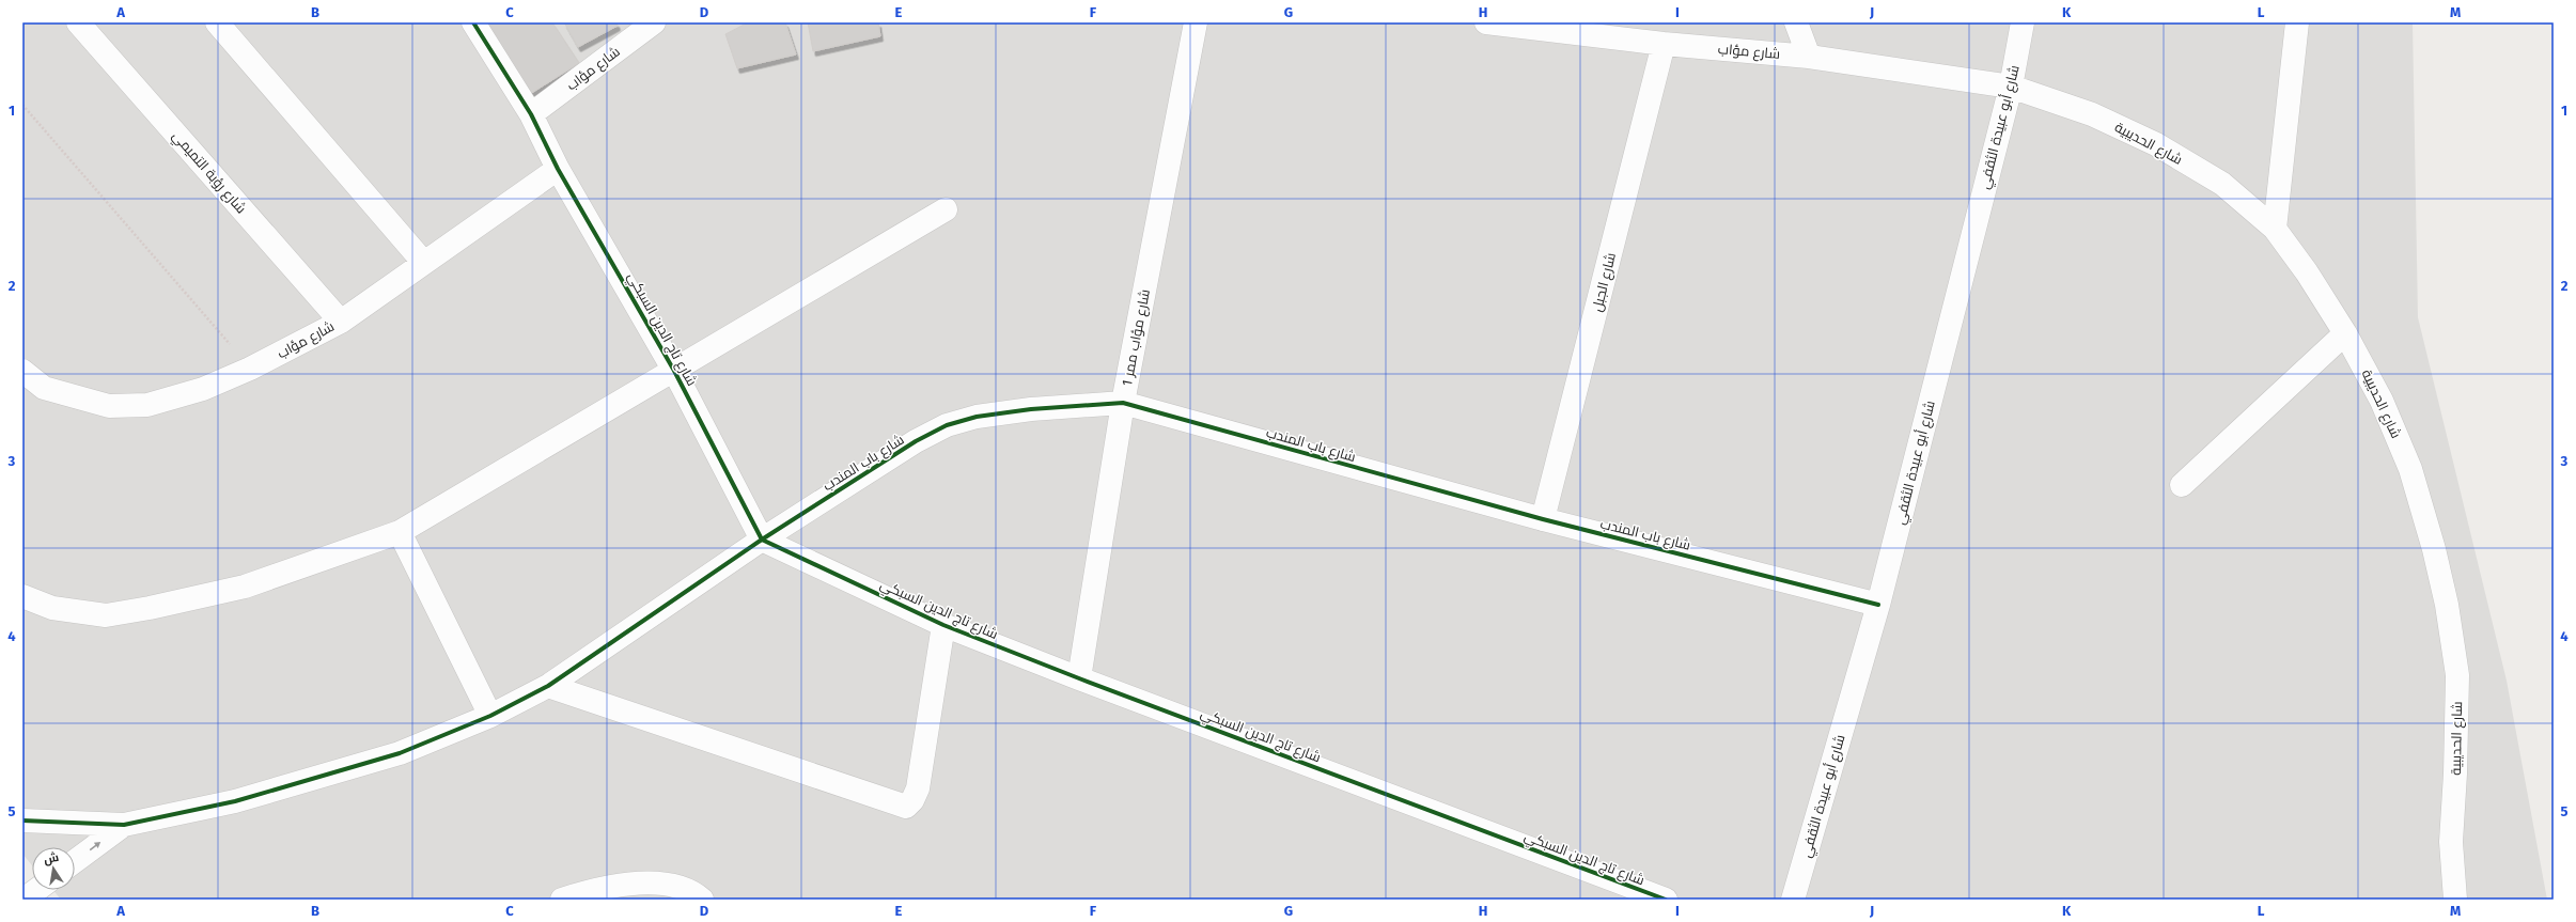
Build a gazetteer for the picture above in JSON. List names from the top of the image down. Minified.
{"streets":{"street":["شارع مؤاب","شارع أبو عبيدة الثقفي","شارع الحديبية","شارع رؤبة التميمي","شارع الجبل","شارع تاج الدين السبكي","شارع مؤاب ممر 1","شارع باب المندب"]},"crossings":[["شارع مؤاب","شارع أبو عبيدة الثقفي"],["شارع مؤاب","شارع الحديبية"],["شارع مؤاب","شارع رؤبة التميمي"],["شارع مؤاب","شارع الجبل"],["شارع مؤاب","شارع تاج الدين السبكي"],["شارع أبو عبيدة الثقفي","شارع الحديبية"],["شارع أبو عبيدة الثقفي","شارع باب المندب"],["شارع الجبل","شارع باب المندب"],["شارع تاج الدين السبكي","شارع مؤاب ممر 1"],["شارع تاج الدين السبكي","شارع باب المندب"],["شارع مؤاب ممر 1","شارع باب المندب"]],"north":"top","grid":{"columns":["A","B","C","D","E","F","G","H","I","J","K","L","M"],"rows":["1","2","3","4","5"]}}
